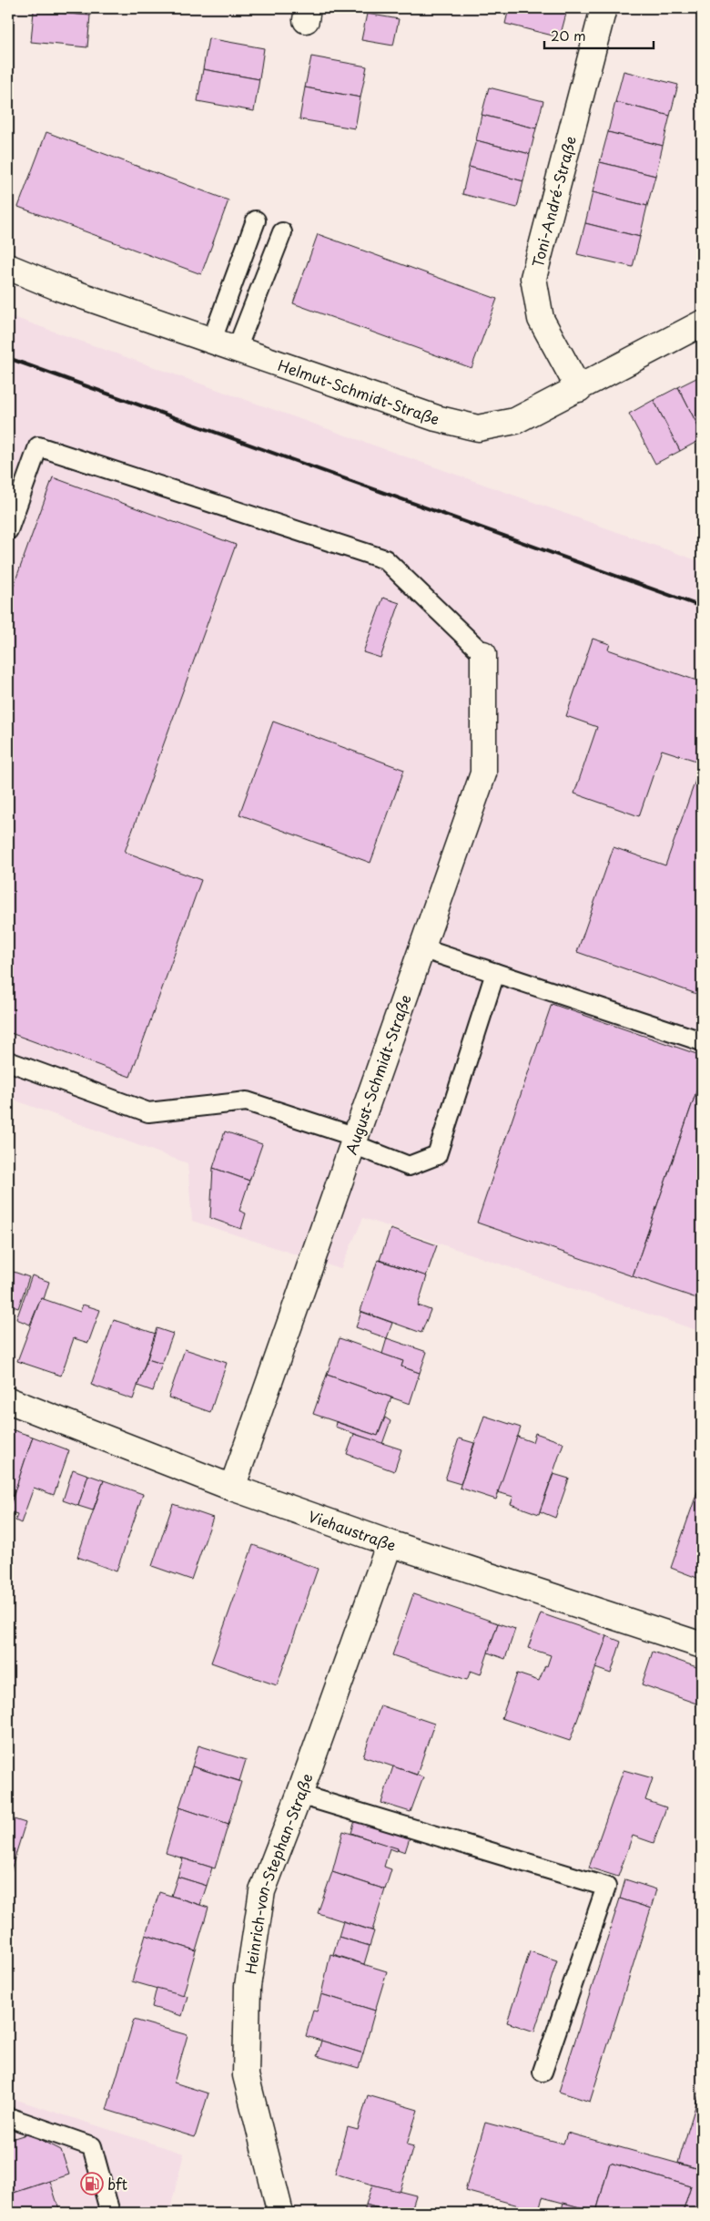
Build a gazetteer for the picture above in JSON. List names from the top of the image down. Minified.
{"streets":{"street":["Toni-André-Straße","Helmut-Schmidt-Straße","August-Schmidt-Straße","Viehaustraße","Heinrich-von-Stephan-Straße"]},"crossings":[["Toni-André-Straße","Helmut-Schmidt-Straße"],["August-Schmidt-Straße","Viehaustraße"],["Viehaustraße","Heinrich-von-Stephan-Straße"]],"places":{"fuel station":["bft"]},"scale_bar":"20 m"}
